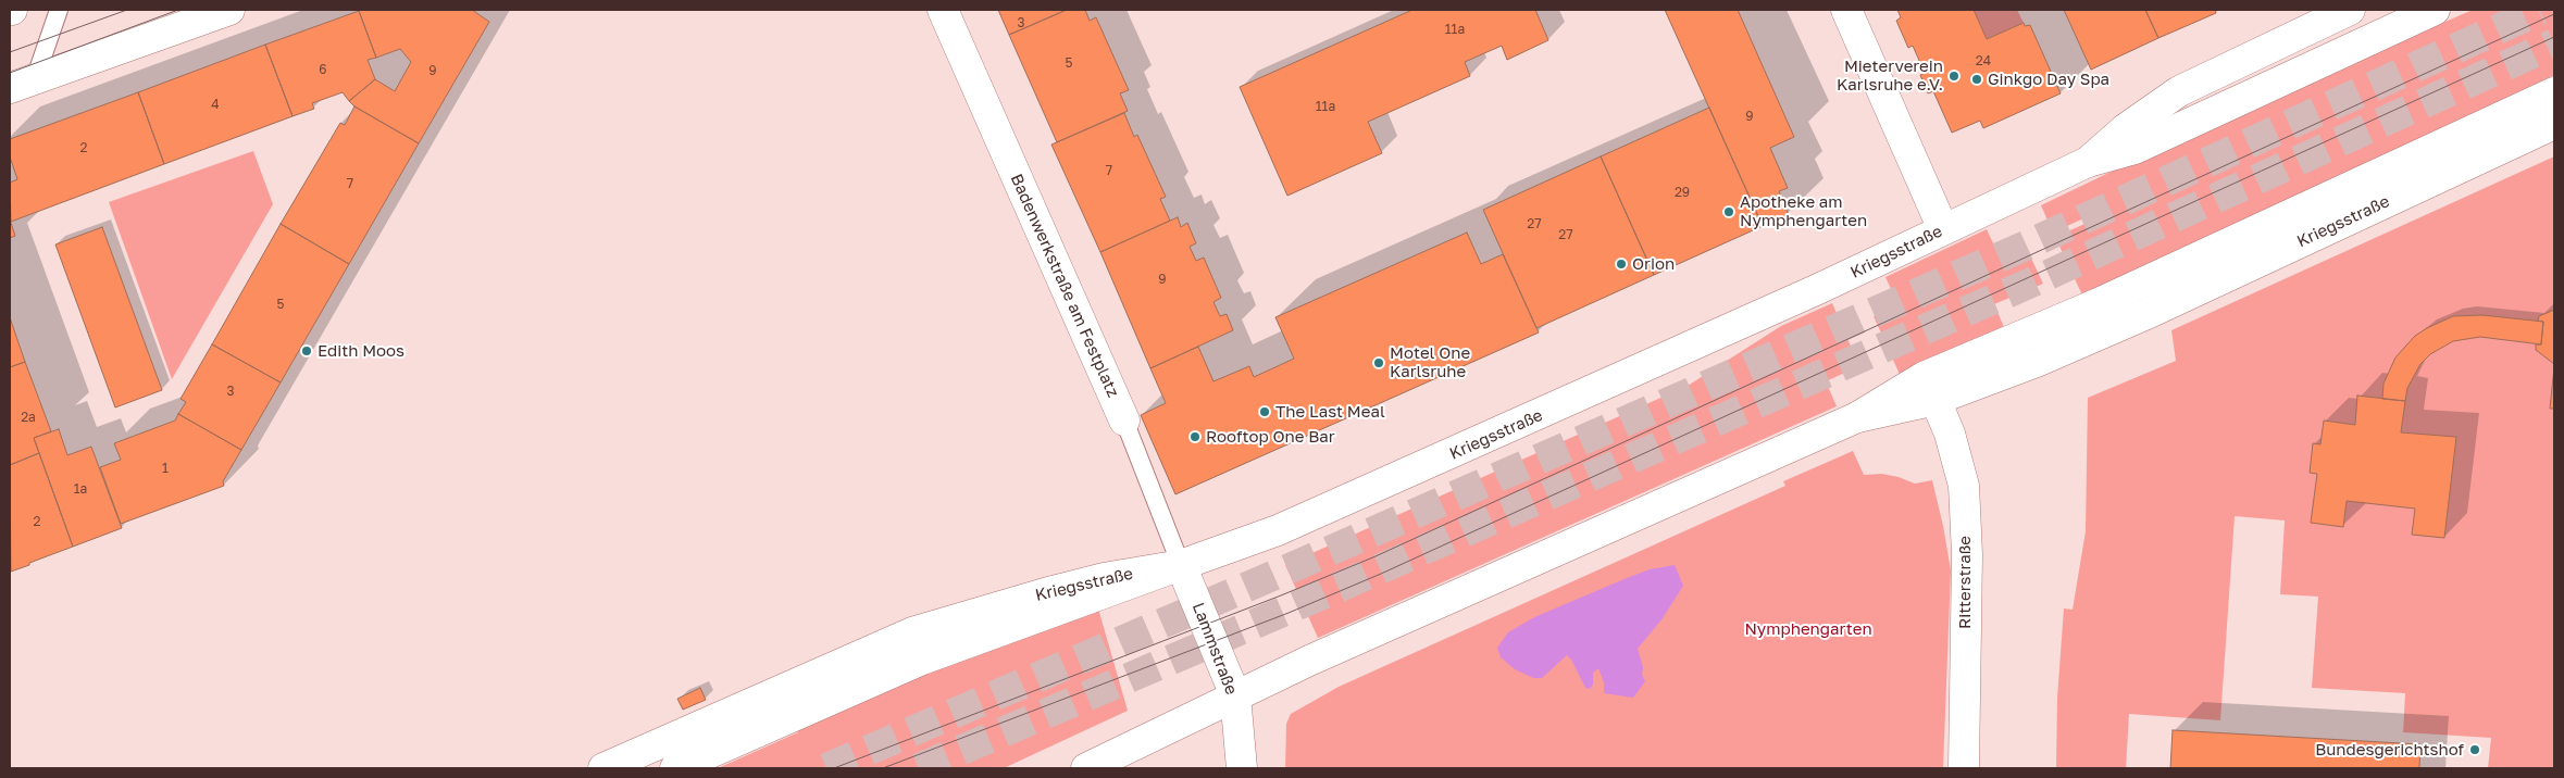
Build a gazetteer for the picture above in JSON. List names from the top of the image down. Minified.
{"streets":{"main road":["Kriegsstraße","Badenwerkstraße am Festplatz","Ritterstraße","Lammstraße"]},"crossings":[["Kriegsstraße","Badenwerkstraße am Festplatz"],["Kriegsstraße","Ritterstraße"],["Kriegsstraße","Lammstraße"],["Badenwerkstraße am Festplatz","Lammstraße"]],"parks":["Nymphengarten"],"places":["Mieterverein Karlsruhe e.V.","Ginkgo Day Spa","Apotheke am Nymphengarten","Orion","Edith Moos","Motel One Karlsruhe","The Last Meal","Rooftop One Bar","Bundesgerichtshof"],"house_numbers":["3","11a","24","5","6","9","4","11a","9","2","7","7","29","27","27","9","5","3","2a","1","1a","2"]}
